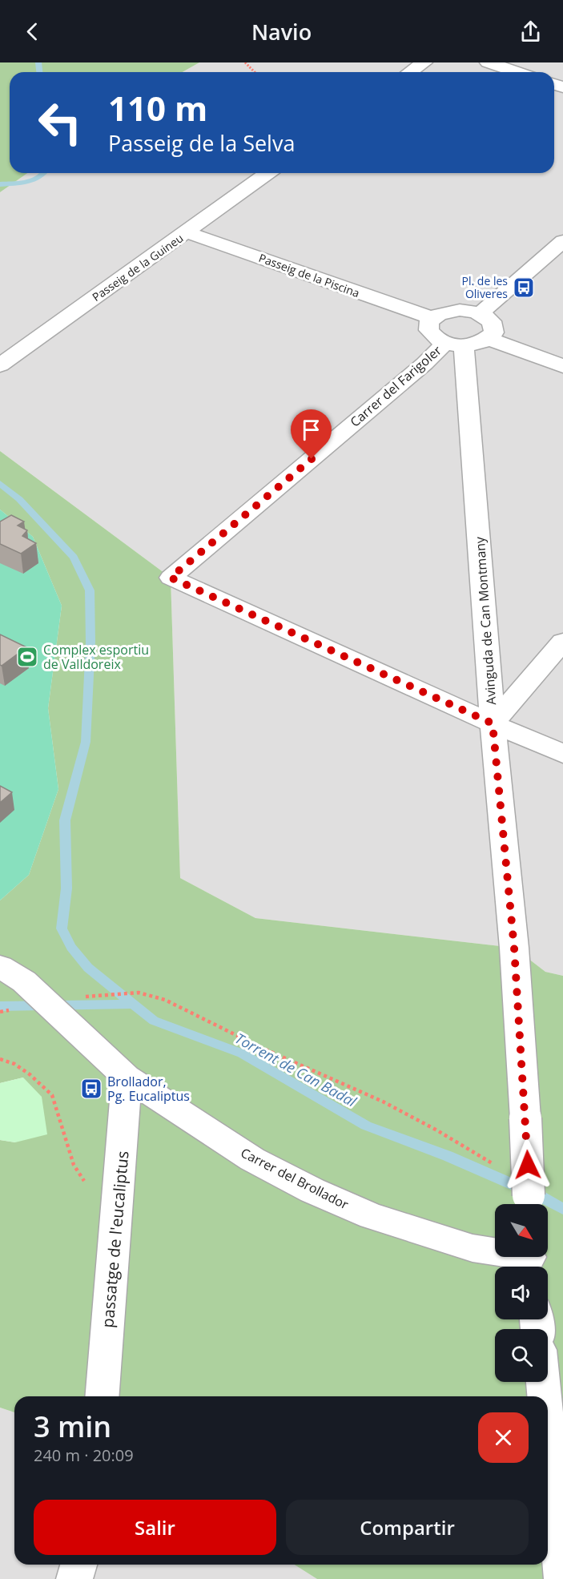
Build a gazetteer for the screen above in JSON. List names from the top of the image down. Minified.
{"streets":{"street":["Passeig de la Guineu","Passeig de la Piscina","Carrer del Farigoler","Avinguda de Can Montmany","Carrer del Brollador","passatge de l'eucaliptus"]},"crossings":[["Passeig de la Guineu","Passeig de la Piscina"],["Carrer del Farigoler","Avinguda de Can Montmany"],["Carrer del Brollador","passatge de l'eucaliptus"]],"water":["Torrent de Can Badal"],"places":{"bus stop":["Pl. de les Oliveres","Brollador, Pg. Eucaliptus"],"sports":["Complex esportiu de Valldoreix"]},"north":"bottom right","page":{"header":"Navio","turn":["110 m","Passeig de la Selva"],"heading":["3 min","240 m · 20:09"],"buttons":["Salir","Compartir"]}}
